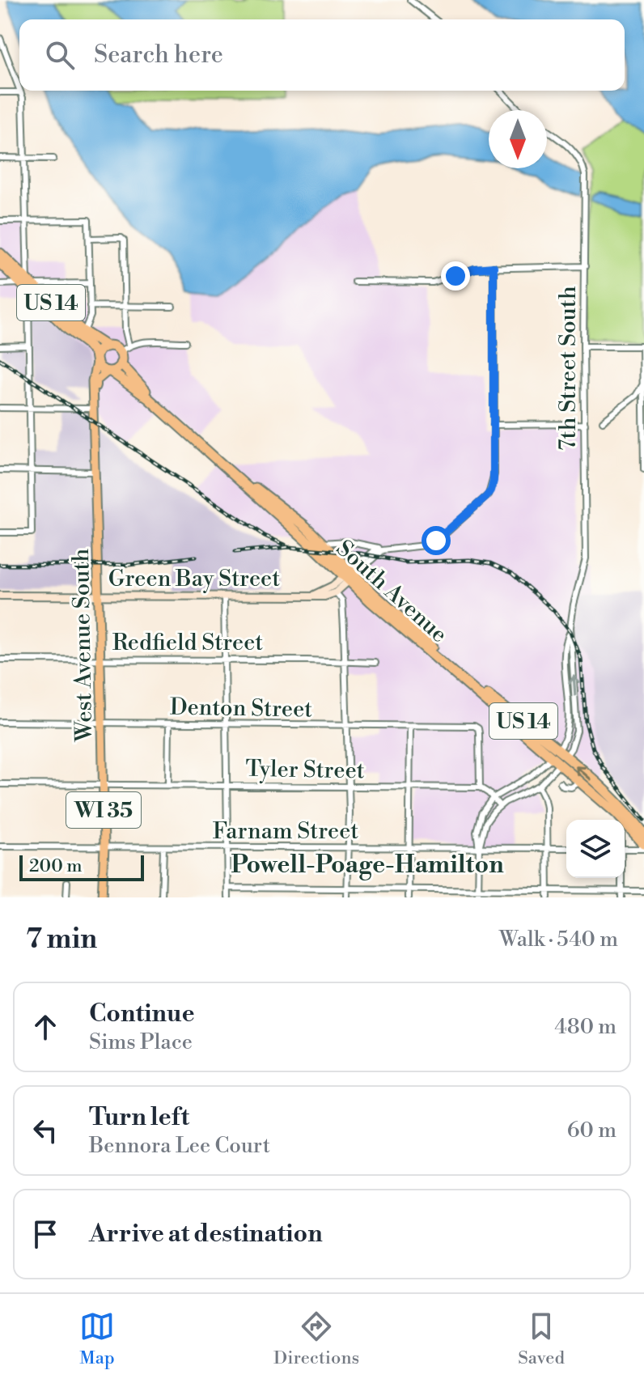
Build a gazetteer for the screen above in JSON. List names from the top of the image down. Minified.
{"streets":{"highway":["US 14","South Avenue"],"main road":["West Avenue South","WI 35"],"street":["7th Street South","Green Bay Street","Redfield Street","Denton Street","Tyler Street","Farnam Street"]},"crossings":[["US 14","South Avenue"],["US 14","West Avenue South"],["7th Street South","South Avenue"],["7th Street South","Farnam Street"],["Green Bay Street","South Avenue"],["Green Bay Street","West Avenue South"],["South Avenue","West Avenue South"],["Redfield Street","West Avenue South"],["West Avenue South","Denton Street"],["West Avenue South","Tyler Street"],["West Avenue South","Farnam Street"],["Denton Street","Tyler Street"]],"districts":["Powell-Poage-Hamilton"],"scale_bar":"200 m","north":"bottom","page":{"search":"Search here","scale":"200 m","heading":["7 min","Walk · 540 m"],"list":[["Continue","Sims Place","480 m"],["Turn left","Bennora Lee Court","60 m"],"Arrive at destination"],"nav":["Map","Directions","Saved"]}}
